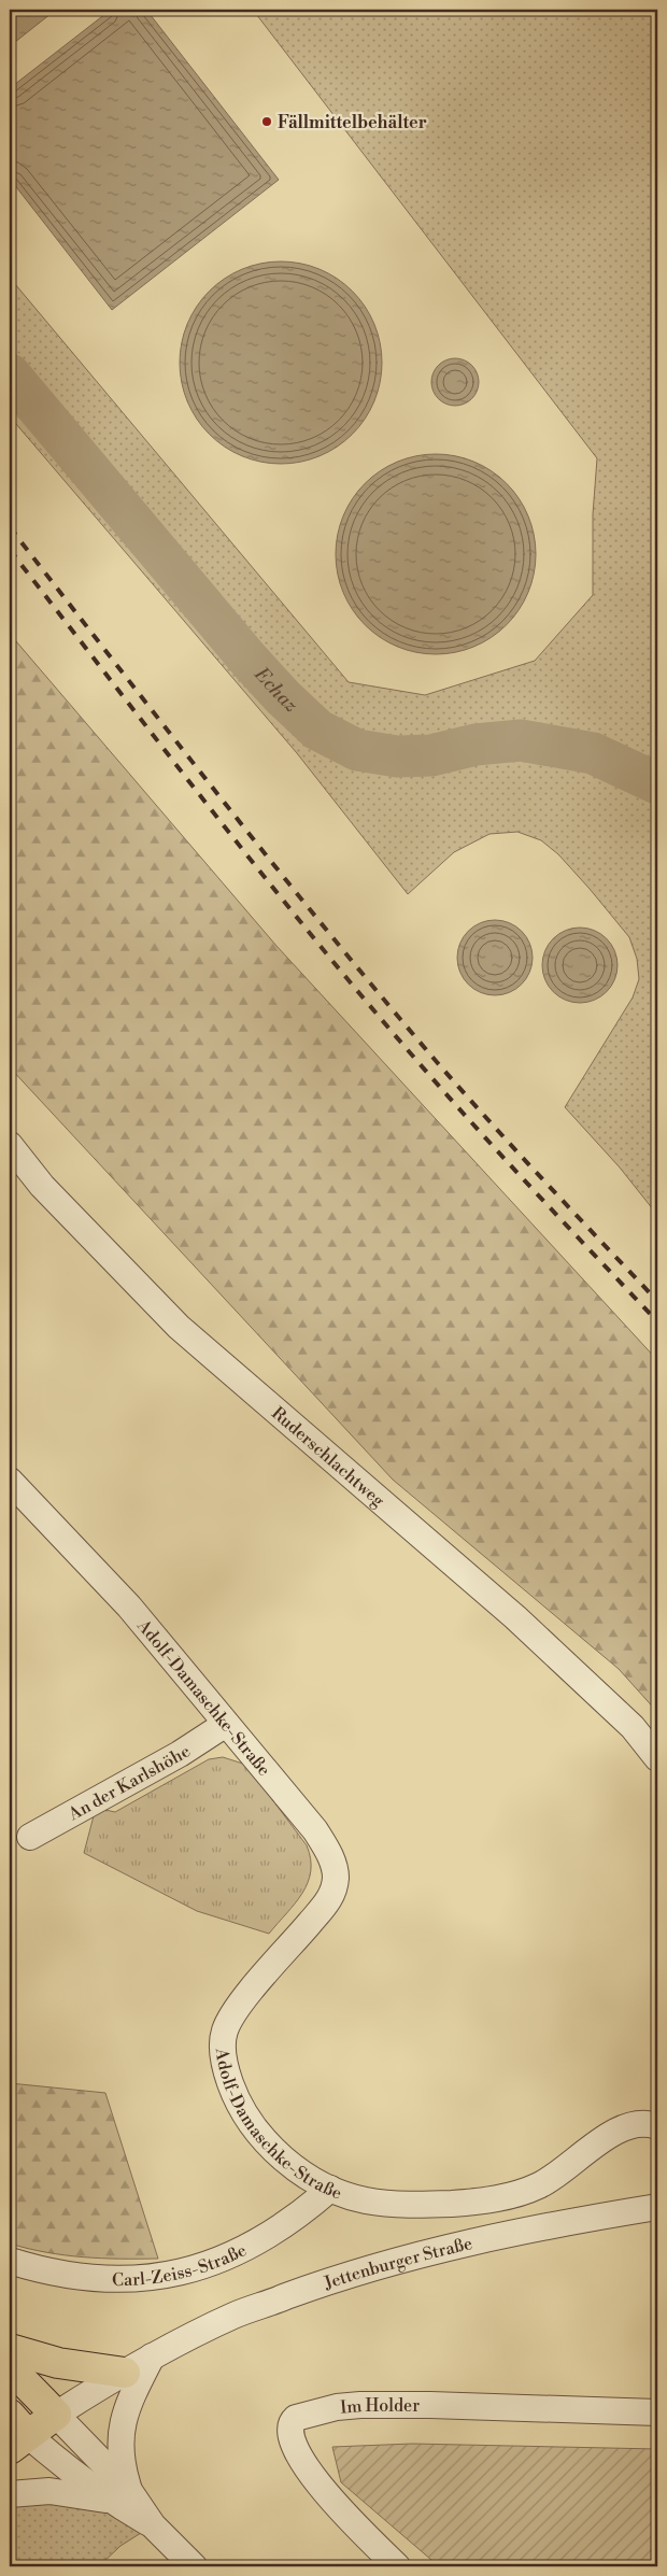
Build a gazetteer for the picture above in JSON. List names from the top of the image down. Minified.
{"streets":{"main road":["Jettenburger Straße"],"street":["Ruderschlachtweg","Adolf-Damaschke-Straße","An der Karlshöhe","Carl-Zeiss-Straße","Im Holder"]},"crossings":[["Adolf-Damaschke-Straße","An der Karlshöhe"],["Adolf-Damaschke-Straße","Carl-Zeiss-Straße"]],"water":["Echaz"],"places":["Fällmittelbehälter"]}
